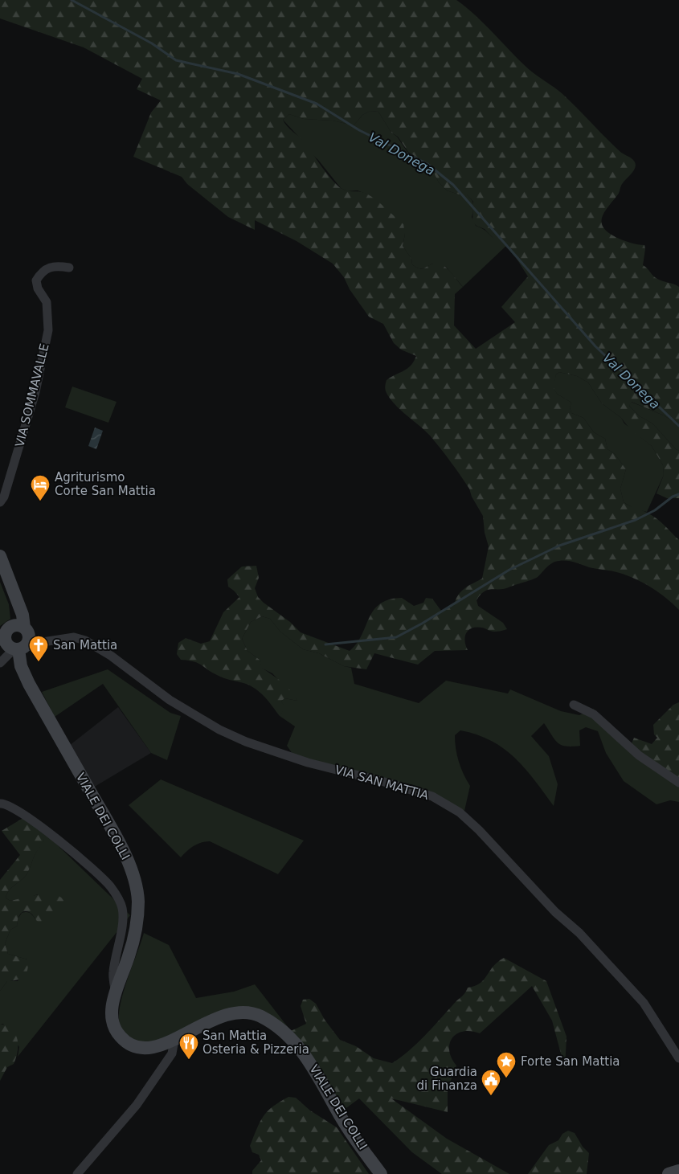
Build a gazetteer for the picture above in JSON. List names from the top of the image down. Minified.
{"streets":{"street":["VIA SOMMAVALLE","VIA SAN MATTIA","VIALE DEI COLLI"]},"crossings":[["VIA SAN MATTIA","VIALE DEI COLLI"]],"water":["Val Donega"],"places":{"hotel":["Agriturismo Corte San Mattia"],"church":["San Mattia"],"restaurant":["San Mattia Osteria & Pizzeria"],"place":["Forte San Mattia"],"public building":["Guardia di Finanza"]}}
